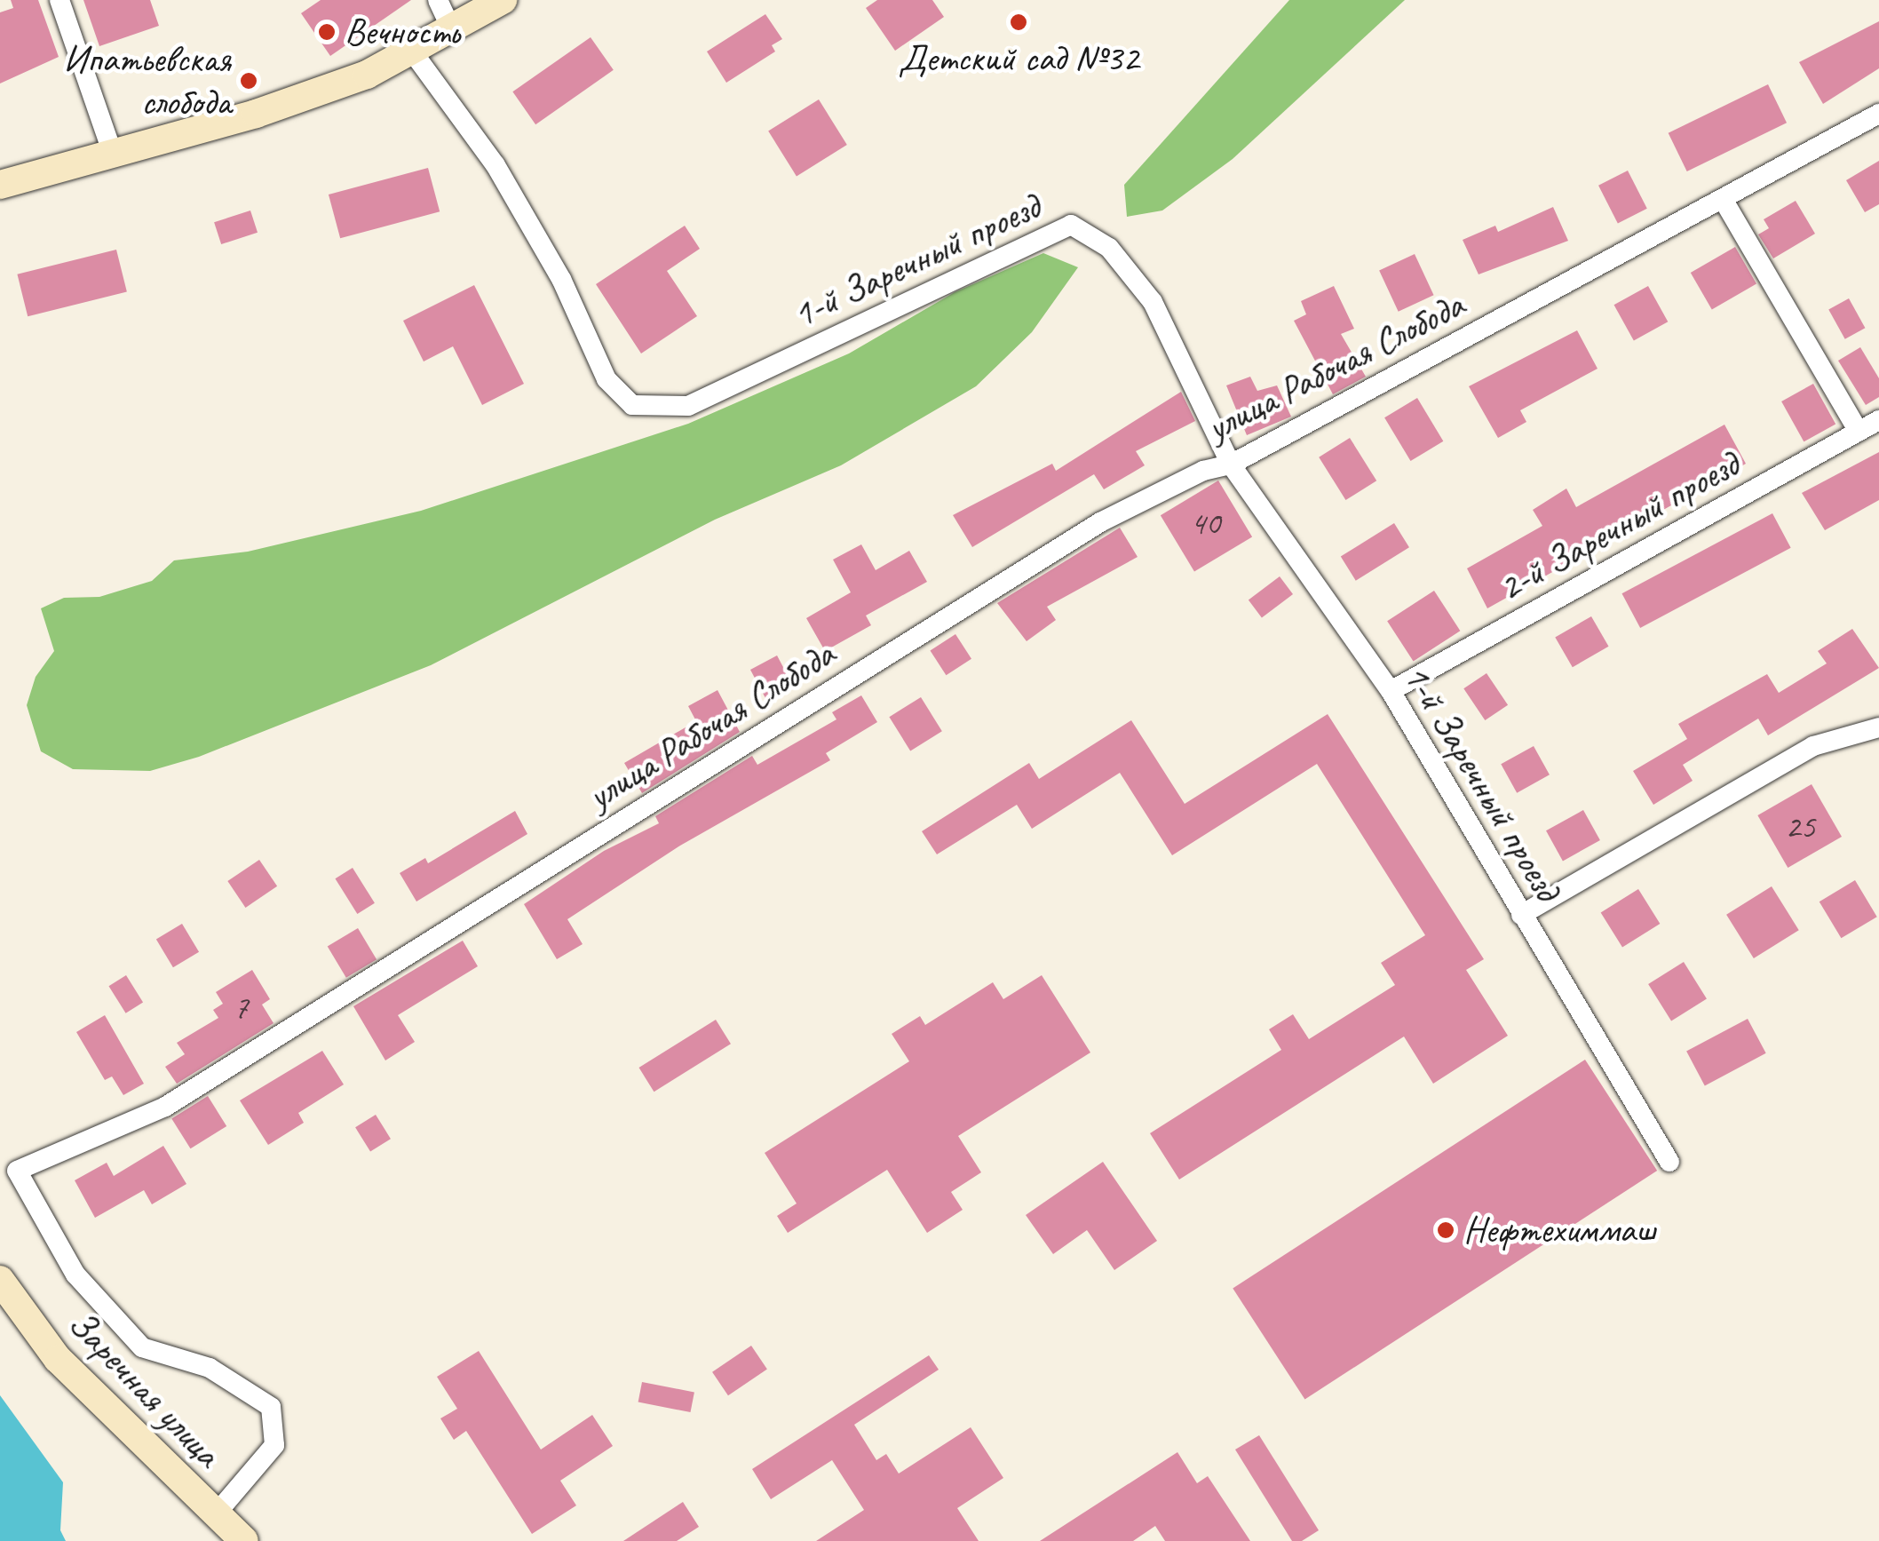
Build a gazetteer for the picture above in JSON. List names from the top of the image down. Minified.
{"streets":{"main road":["Заречная улица"],"street":["1-й Заречный проезд","улица Рабочая Слобода","2-й Заречный проезд"]},"crossings":[["1-й Заречный проезд","улица Рабочая Слобода"],["1-й Заречный проезд","2-й Заречный проезд"],["улица Рабочая Слобода","Заречная улица"]],"places":["Детский сад №32","Вечность","Ипатьевская слобода","Нефтехиммаш"],"house_numbers":["40","25","7"]}
